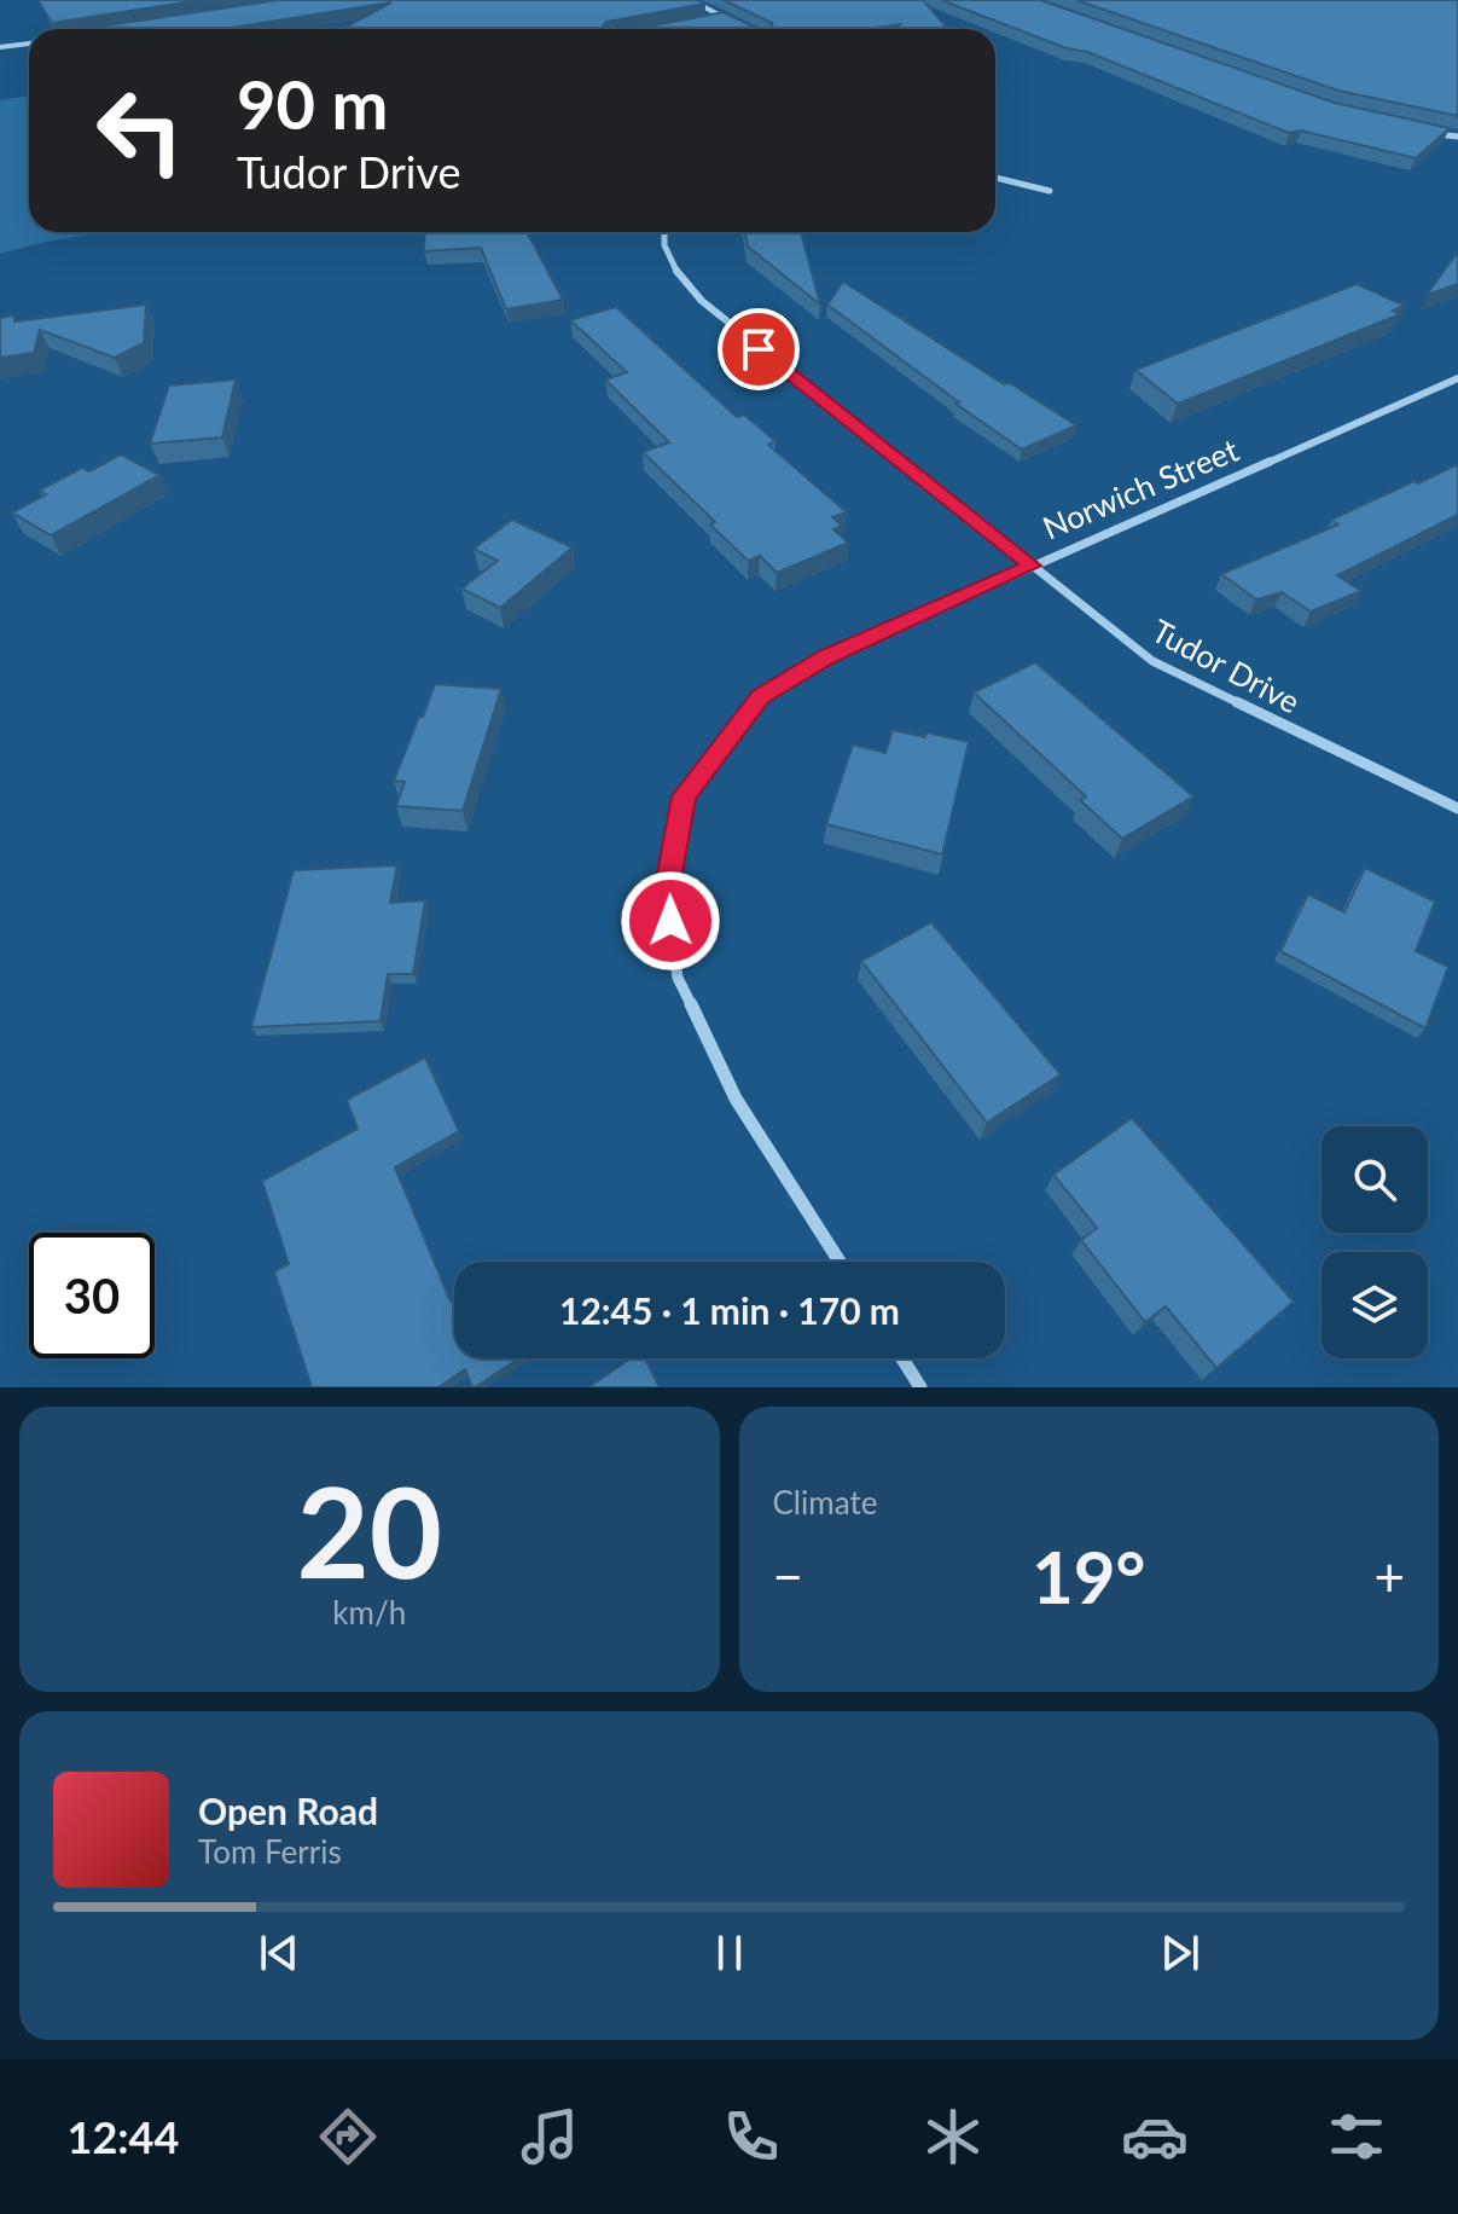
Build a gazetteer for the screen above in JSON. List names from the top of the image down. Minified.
{"streets":{"street":["Norwich Street","Tudor Drive"]},"crossings":[["Norwich Street","Tudor Drive"]],"page":{"turn":["90 m","Tudor Drive"],"limit":"30","trip":"12:45 · 1 min · 170 m","tile":[["20","km/h"],"Climate"],"heat":["−","19°","+"],"song":["Open Road","Tom Ferris"],"tabs":"12:44"}}
